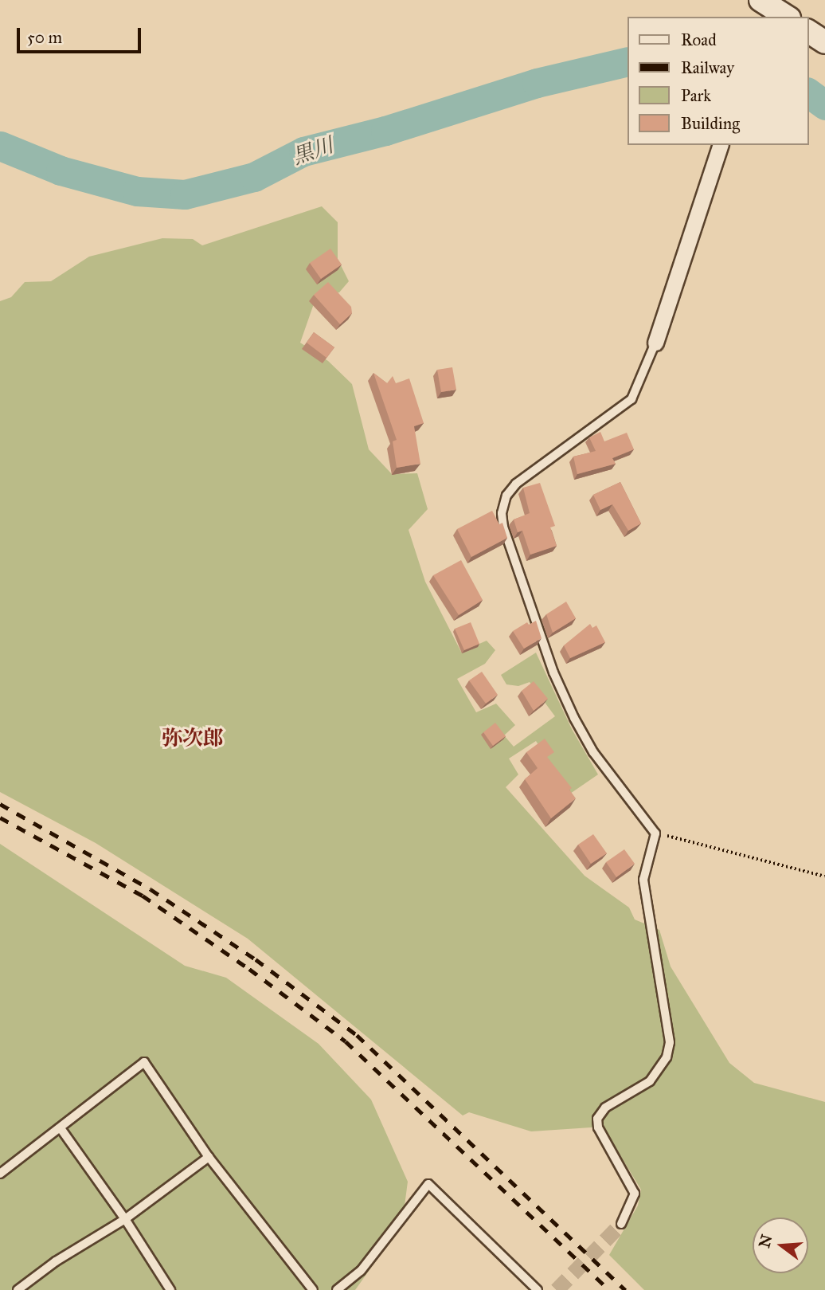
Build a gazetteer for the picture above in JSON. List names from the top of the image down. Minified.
{"districts":["弥次郎"],"water":["黒川"],"legend":["Road","Railway","Park","Building"],"scale_bar":"50 m","north":"left"}
